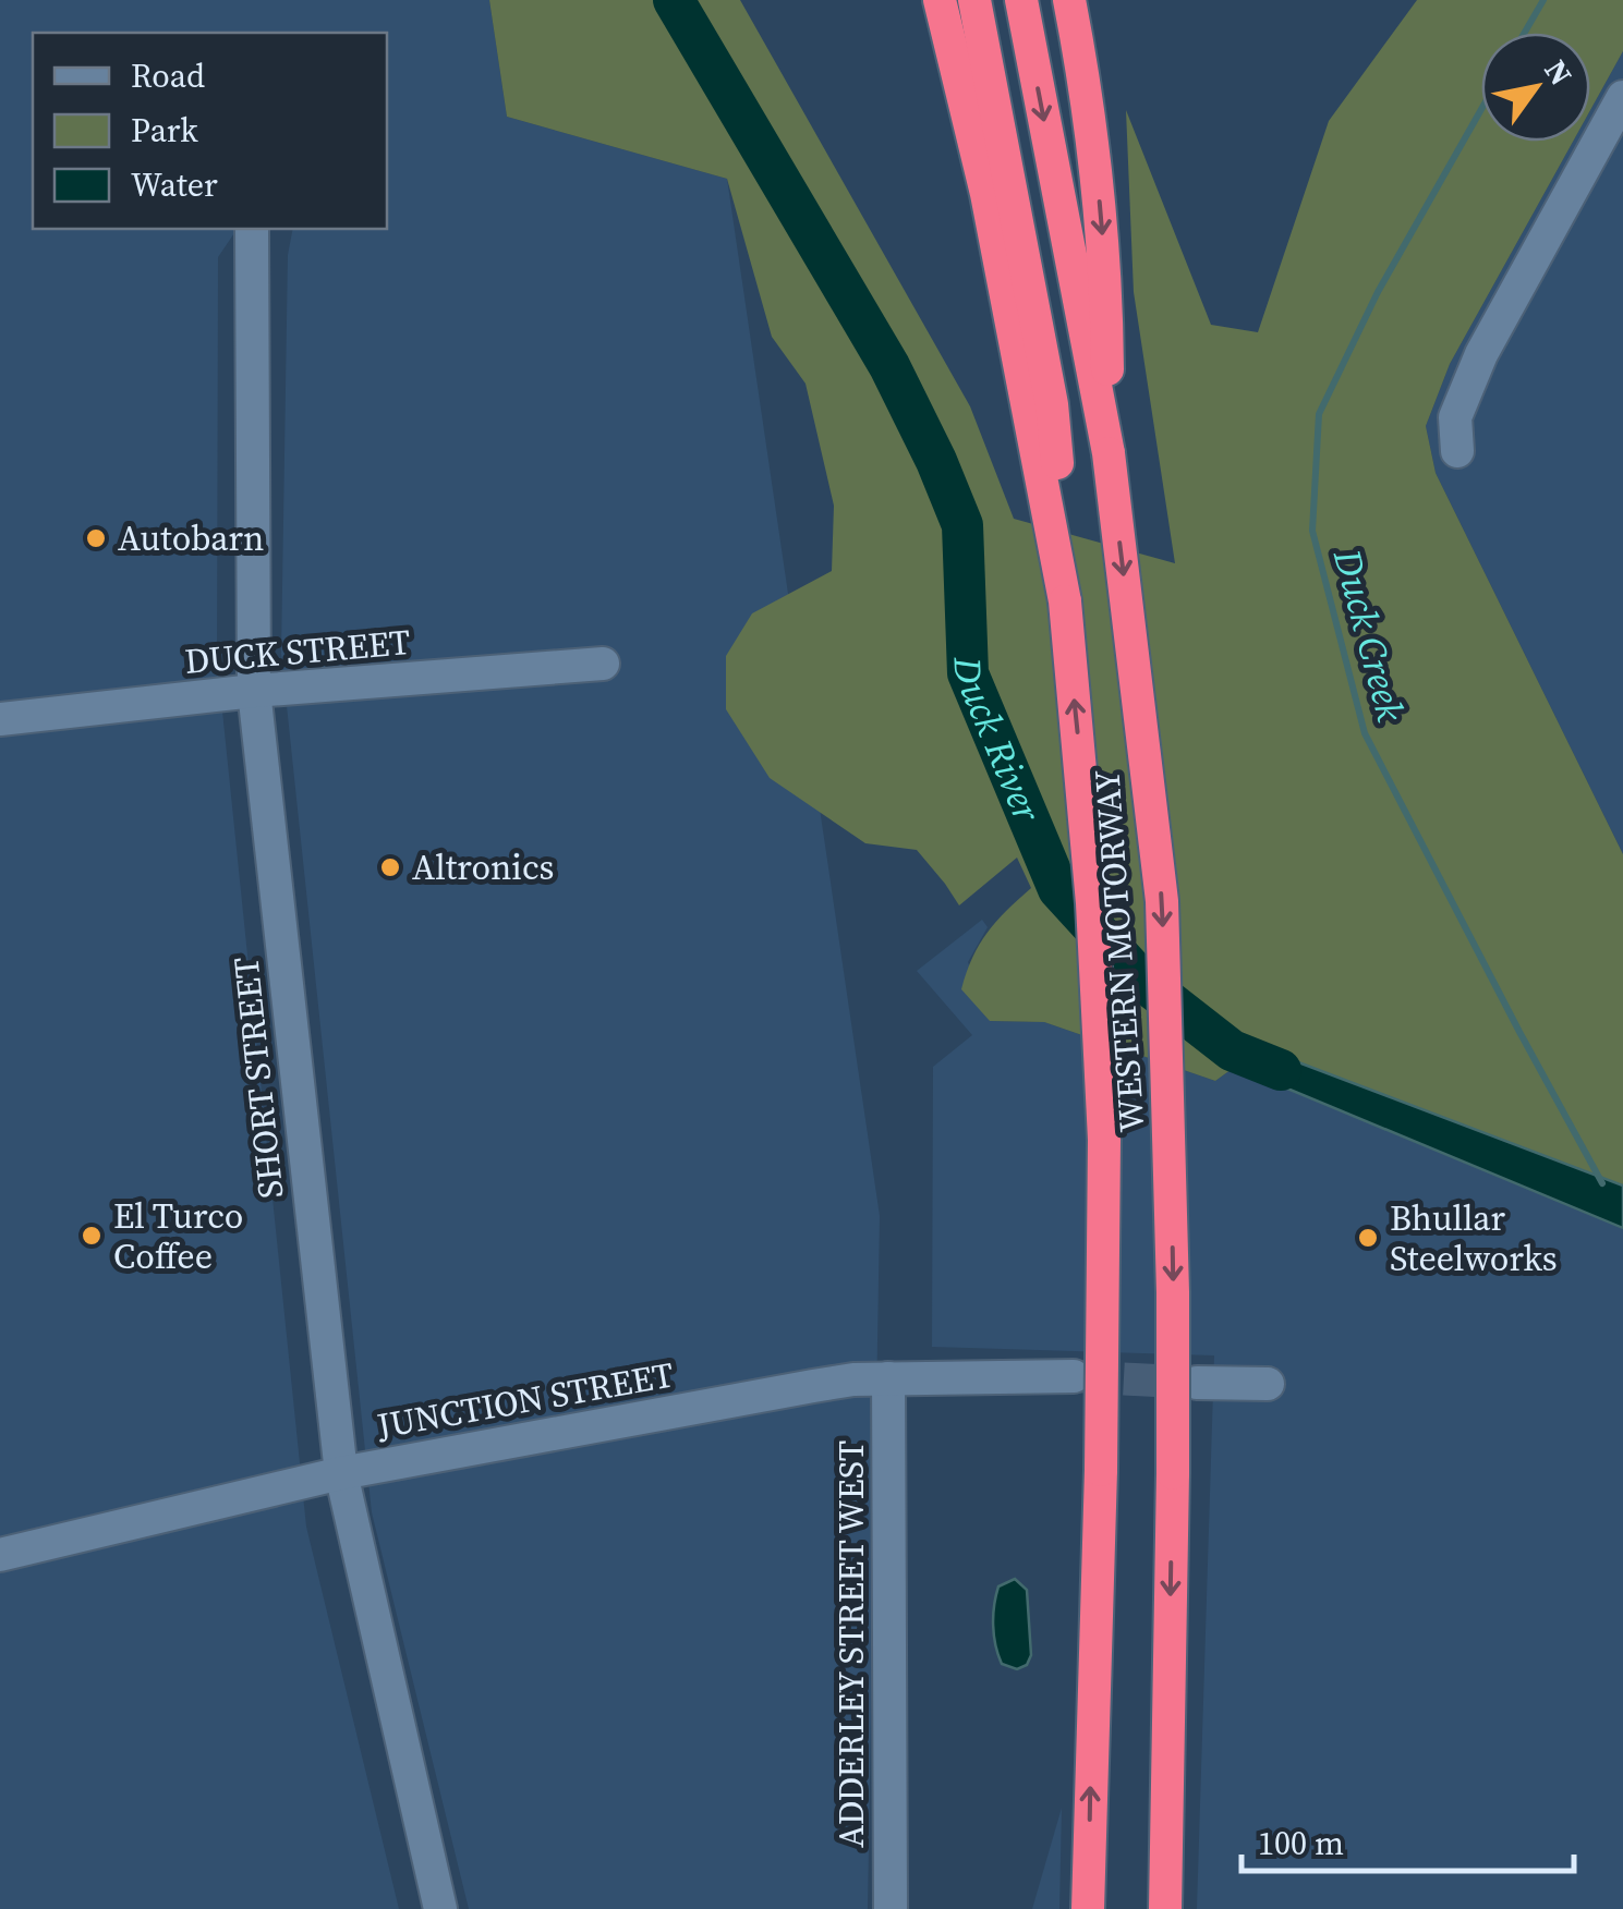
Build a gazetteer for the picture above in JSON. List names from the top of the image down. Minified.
{"streets":{"highway":["WESTERN MOTORWAY"],"street":["DUCK STREET","SHORT STREET","JUNCTION STREET","ADDERLEY STREET WEST"]},"crossings":[["DUCK STREET","SHORT STREET"],["SHORT STREET","JUNCTION STREET"],["JUNCTION STREET","ADDERLEY STREET WEST"]],"water":["Duck Creek","Duck River"],"places":["Autobarn","Altronics","El Turco Coffee","Bhullar Steelworks"],"legend":["Road","Park","Water"],"scale_bar":"100 m","north":"top right"}
